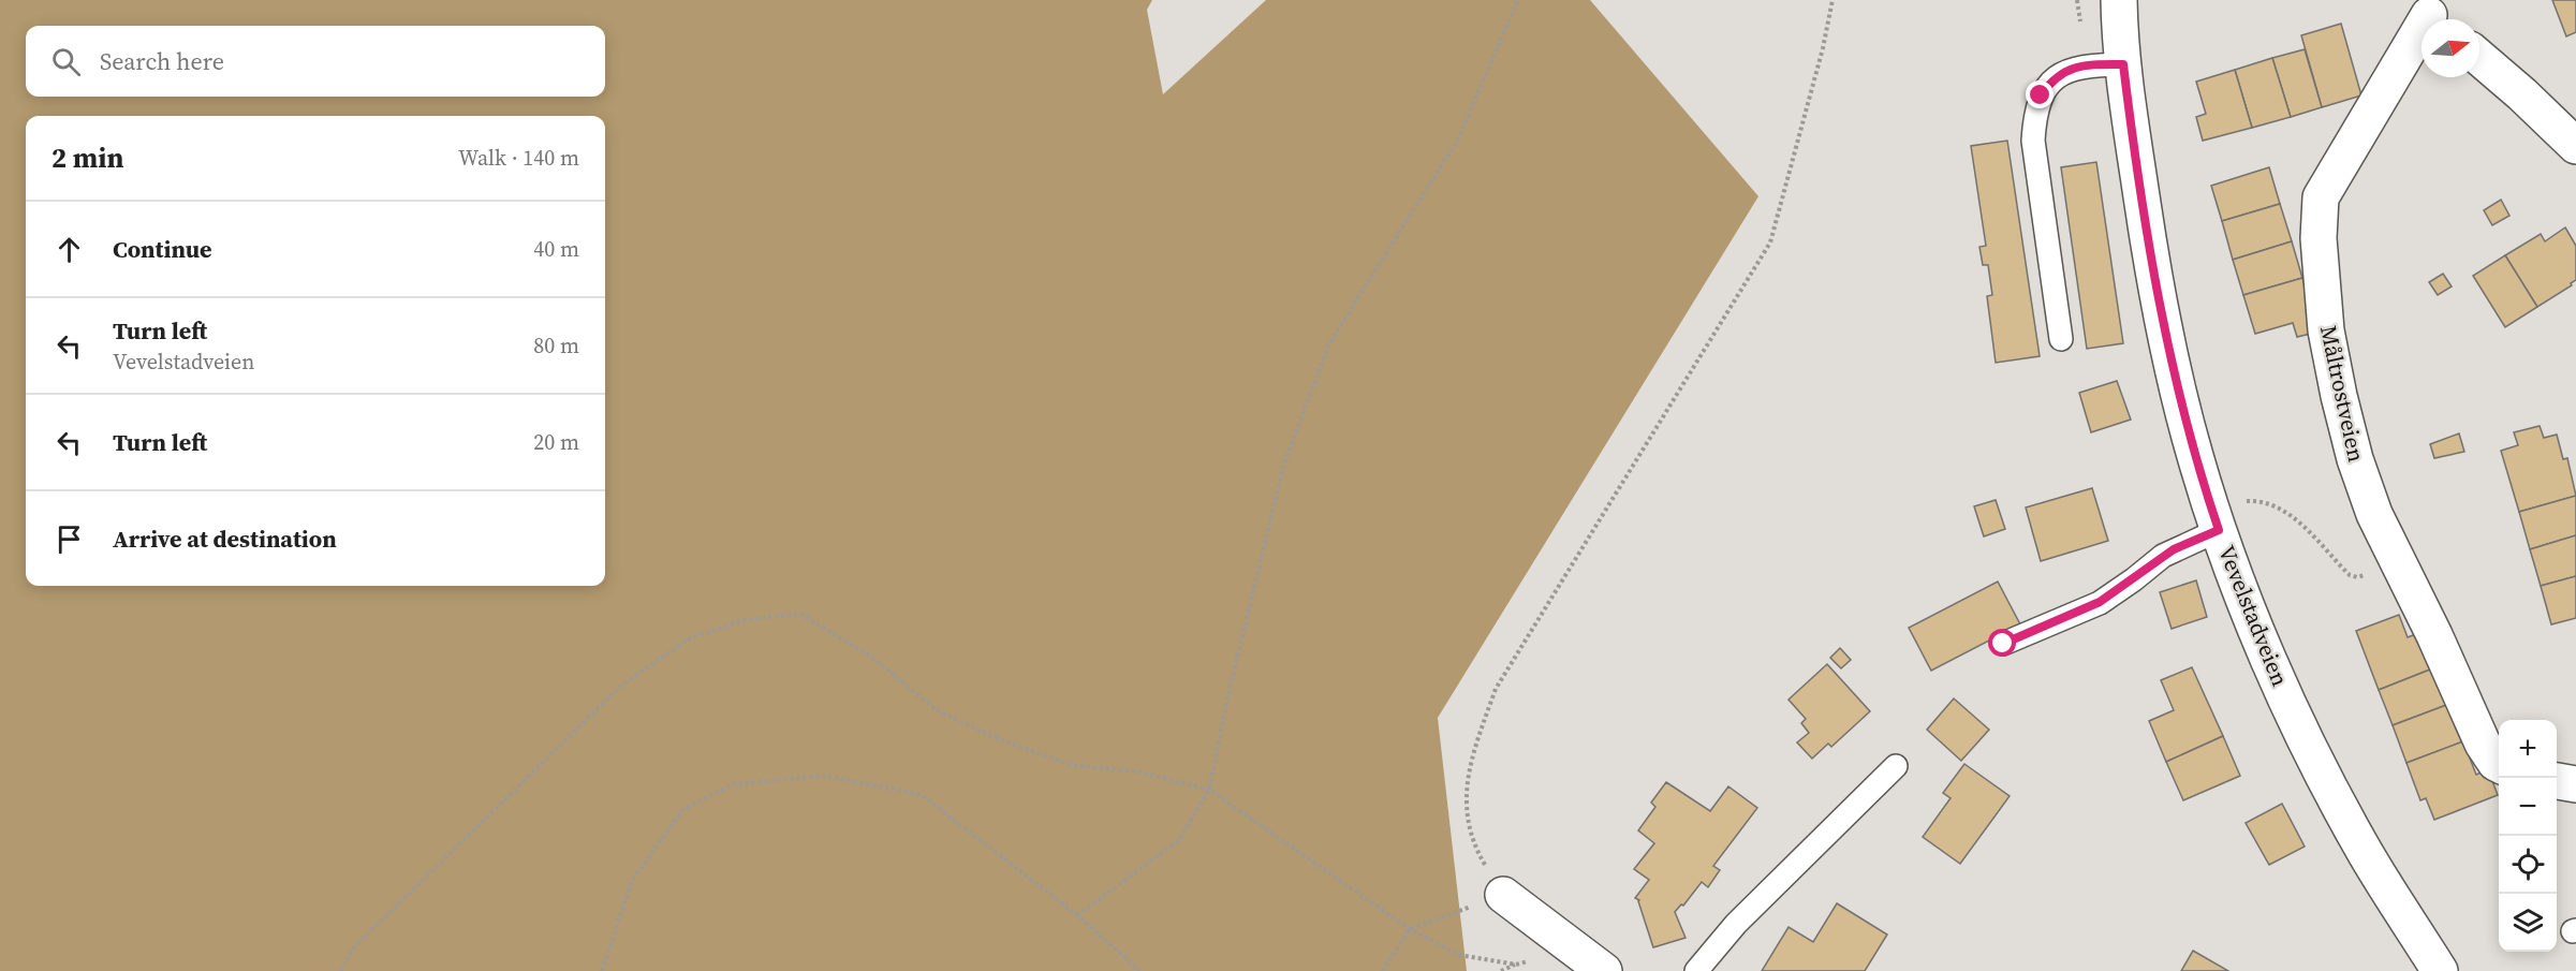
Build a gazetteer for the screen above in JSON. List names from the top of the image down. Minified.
{"streets":{"street":["Måltrostveien","Vevelstadveien"]},"north":"right","page":{"search":"Search here","heading":["2 min","Walk · 140 m"],"list":[["Continue","40 m"],["Turn left","Vevelstadveien","80 m"],["Turn left","20 m"],"Arrive at destination"],"map_buttons":["+","−"]}}
